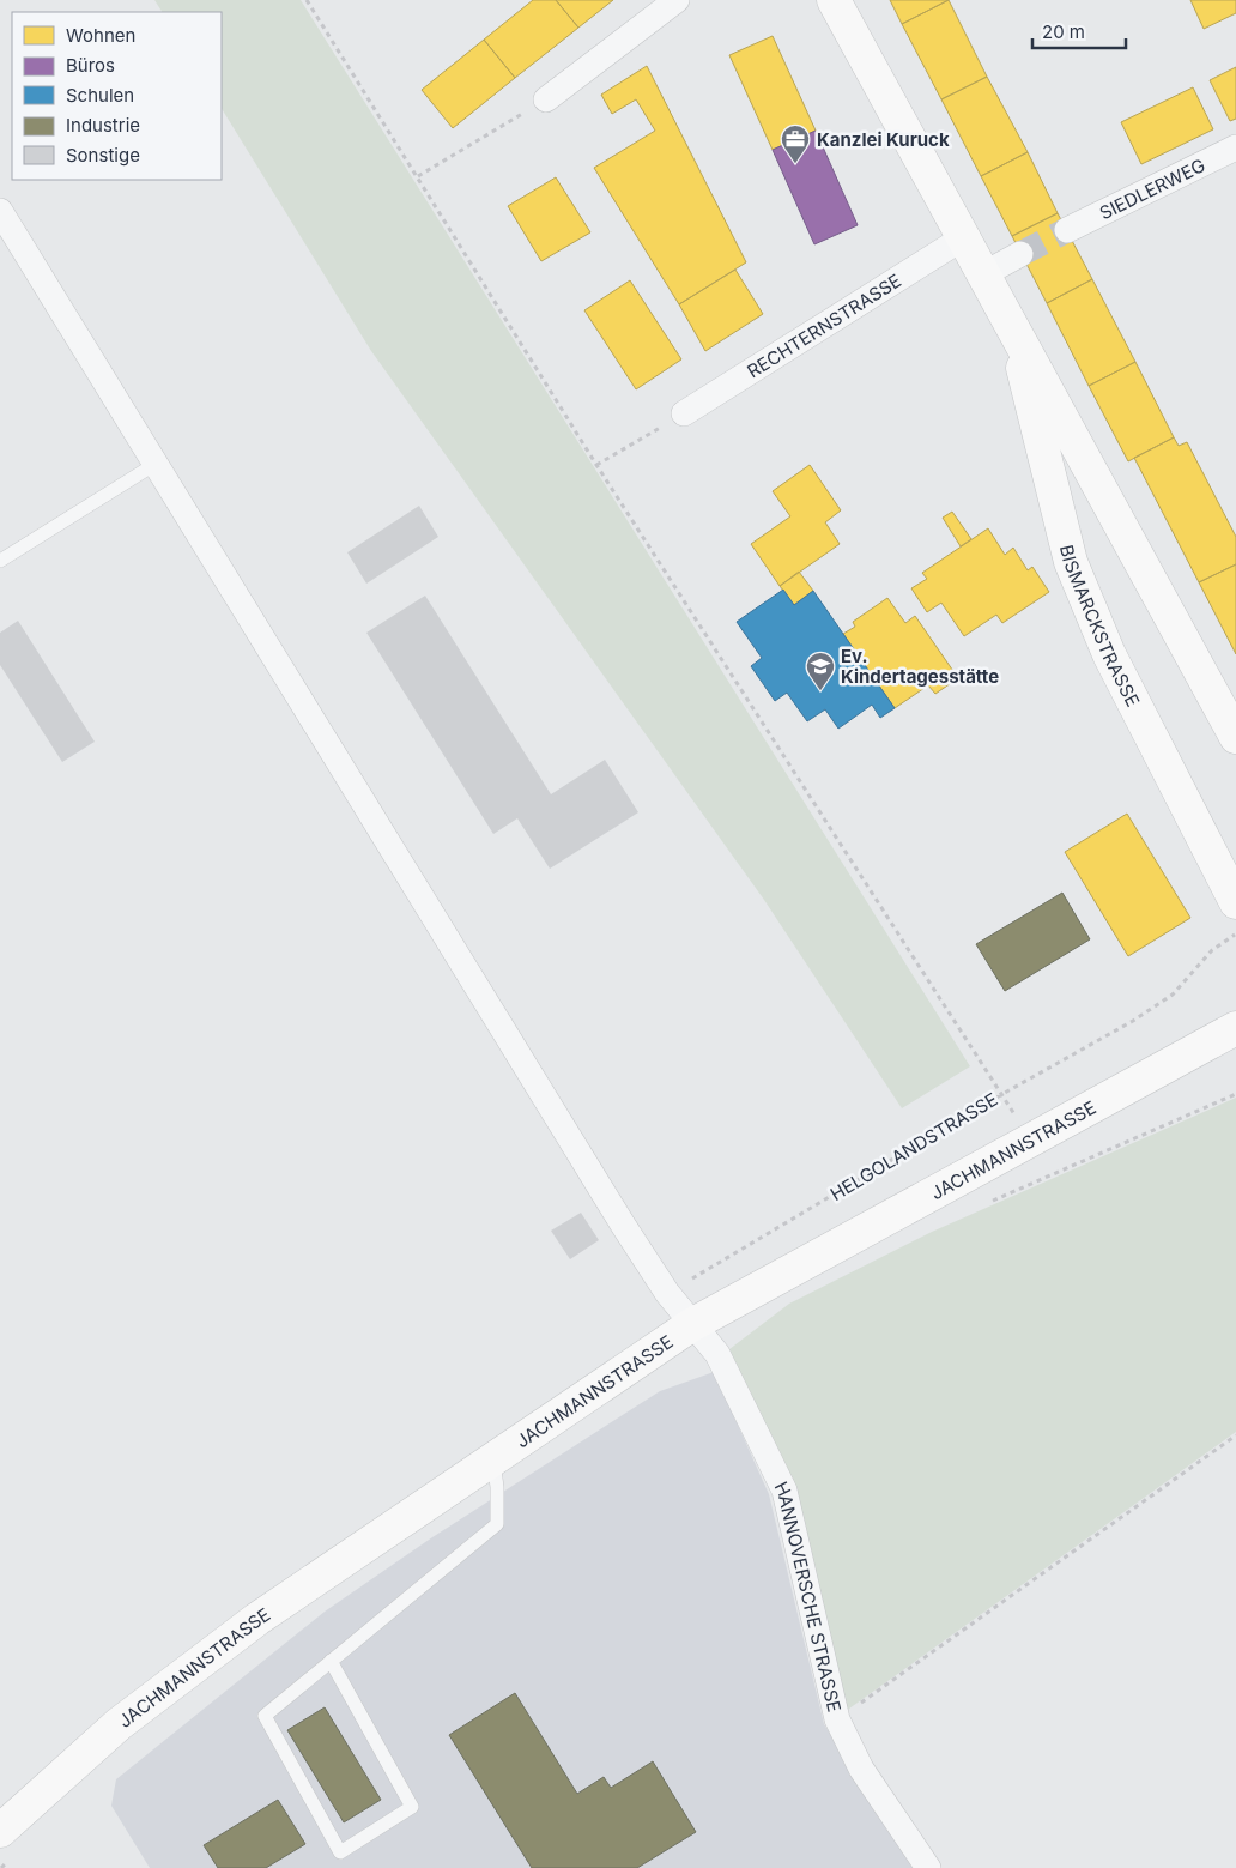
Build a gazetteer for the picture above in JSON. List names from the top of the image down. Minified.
{"streets":{"street":["SIEDLERWEG","RECHTERNSTRASSE","BISMARCKSTRASSE","JACHMANNSTRASSE","HANNOVERSCHE STRASSE"],"path":["HELGOLANDSTRASSE"]},"crossings":[["RECHTERNSTRASSE","BISMARCKSTRASSE"],["HELGOLANDSTRASSE","HANNOVERSCHE STRASSE"],["JACHMANNSTRASSE","HANNOVERSCHE STRASSE"]],"places":{"office":["Kanzlei Kuruck"],"school or university":["Ev. Kindertagesstätte"]},"legend":["Wohnen","Büros","Schulen","Industrie","Sonstige"],"scale_bar":"20 m"}
